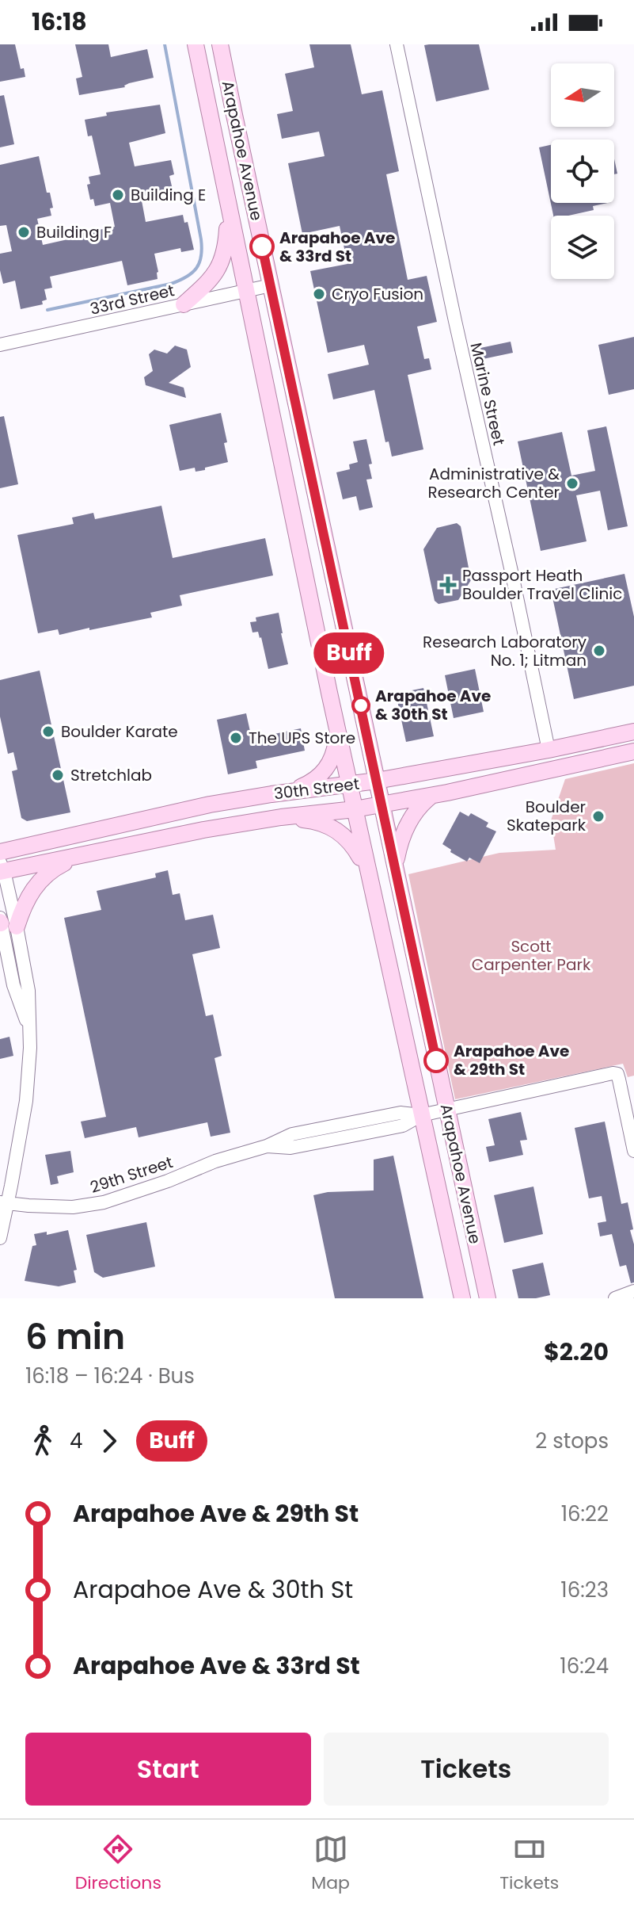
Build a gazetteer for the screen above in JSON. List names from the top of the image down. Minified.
{"streets":{"main road":["Arapahoe Avenue","30th Street"],"street":["33rd Street","Marine Street","29th Street"]},"crossings":[["Arapahoe Avenue","33rd Street"],["Arapahoe Avenue","30th Street"],["Arapahoe Avenue","29th Street"],["Marine Street","30th Street"]],"parks":["Scott Carpenter Park"],"places":{"other":["Building E","Building F","Arapahoe Ave & 33rd St","Cryo Fusion","Administrative & Research Center","Research Laboratory No. 1; Litman","Arapahoe Ave & 30th St","Boulder Karate","The UPS Store","Stretchlab","Boulder Skatepark","Arapahoe Ave & 29th St"],"health":["Passport Heath Boulder Travel Clinic"]},"lines":["bus line Buff"],"north":"left","page":{"status":"16:18","on_map":"Buff","heading":["6 min","16:18 – 16:24 · Bus","$2.20"],"legs":["4","Buff","2 stops"],"list":[{"name":"Arapahoe Ave & 29th St","value":"16:22"},{"name":"Arapahoe Ave & 30th St","value":"16:23"},{"name":"Arapahoe Ave & 33rd St","value":"16:24"}],"buttons":["Start","Tickets"],"tabs":["Directions","Map","Tickets"]}}
